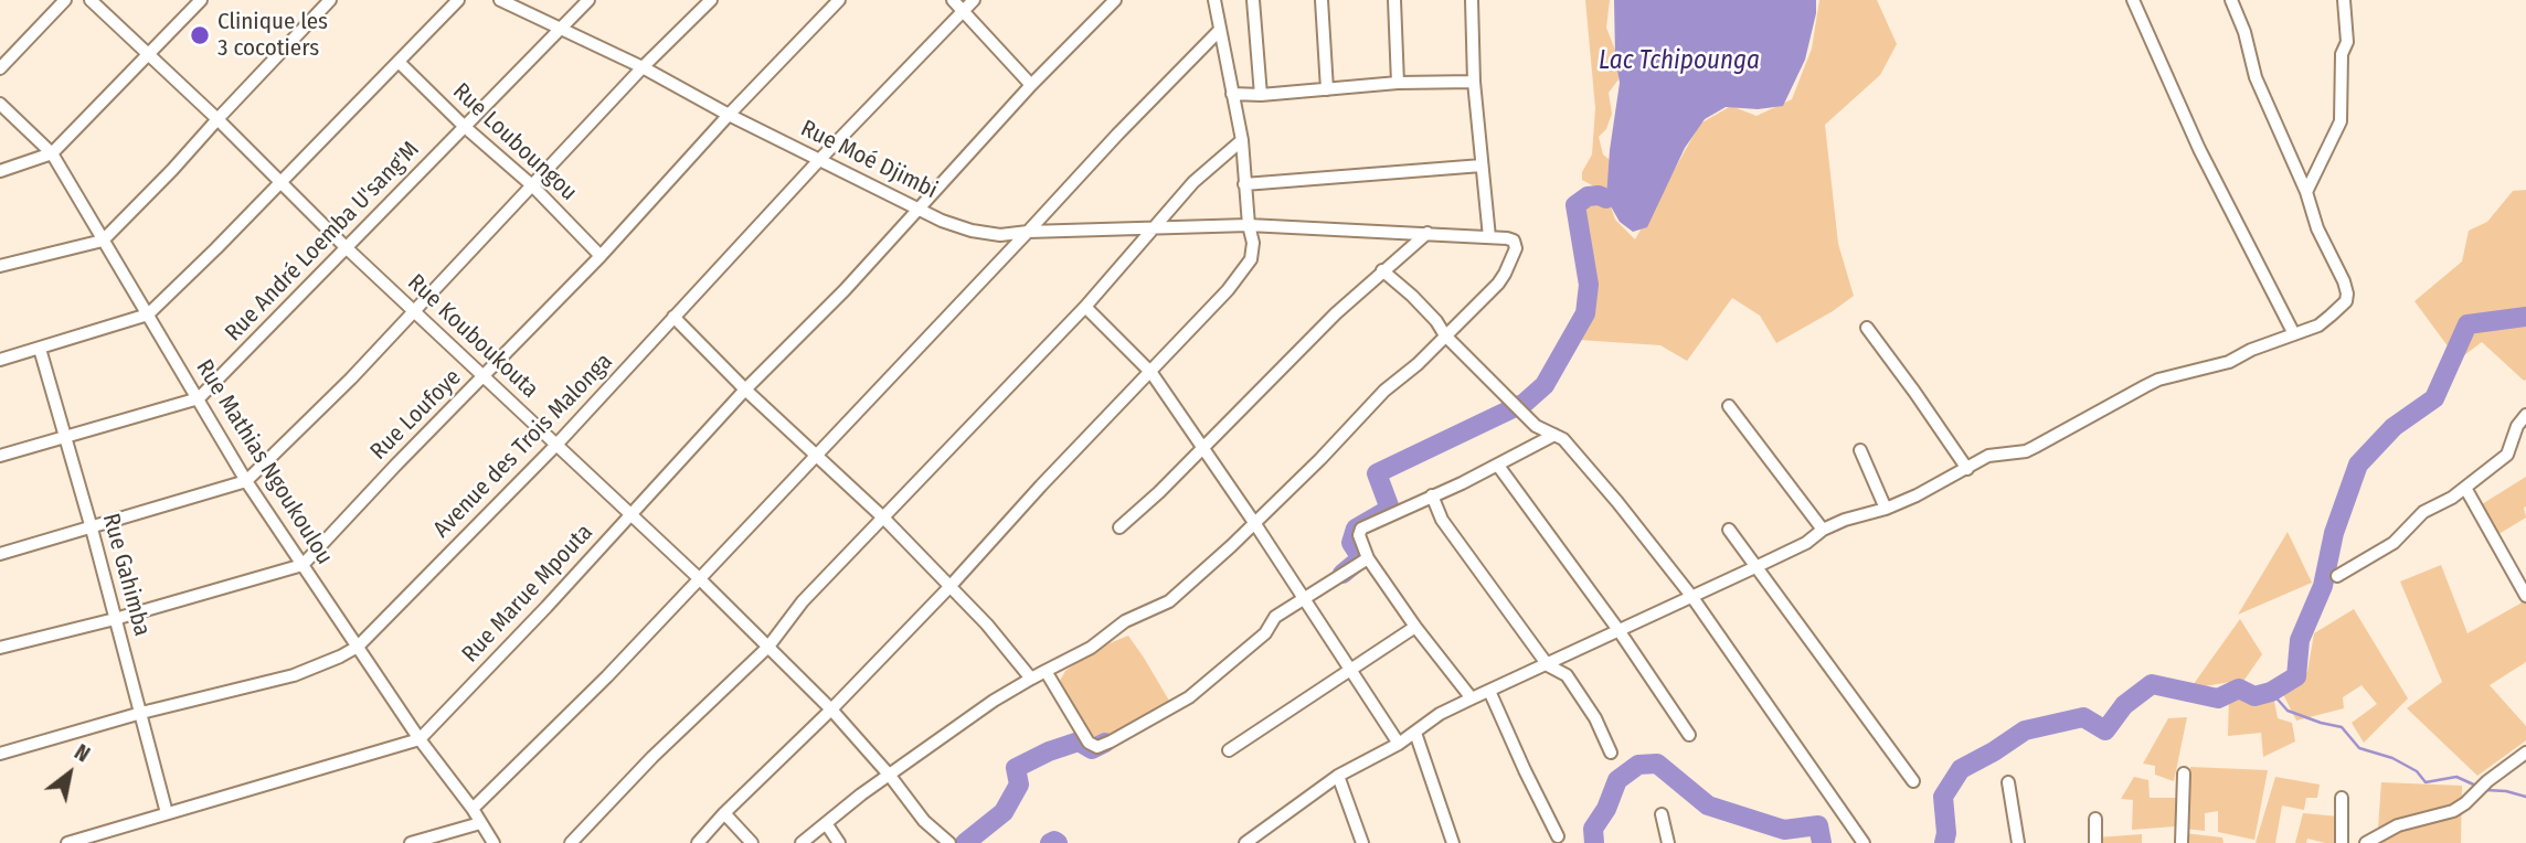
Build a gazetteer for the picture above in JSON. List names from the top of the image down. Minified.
{"streets":{"street":["Rue Louboungou","Rue Moé Djimbi","Rue André Loemba U'sang'M","Rue Kouboukouta","Rue Loufoye","Avenue des Trois Malonga","Rue Mathias Ngoukoulou","Rue Gahimba","Rue Marue Mpouta"]},"crossings":[["Rue Louboungou","Rue André Loemba U'sang'M"],["Rue Louboungou","Rue Loufoye"],["Rue Moé Djimbi","Rue André Loemba U'sang'M"],["Rue Moé Djimbi","Rue Loufoye"],["Rue Moé Djimbi","Avenue des Trois Malonga"],["Rue Moé Djimbi","Rue Marue Mpouta"],["Rue André Loemba U'sang'M","Rue Kouboukouta"],["Rue André Loemba U'sang'M","Rue Mathias Ngoukoulou"],["Rue André Loemba U'sang'M","Rue Gahimba"],["Rue Kouboukouta","Rue Loufoye"],["Rue Kouboukouta","Avenue des Trois Malonga"],["Rue Kouboukouta","Rue Marue Mpouta"],["Rue Loufoye","Rue Mathias Ngoukoulou"],["Avenue des Trois Malonga","Rue Mathias Ngoukoulou"],["Avenue des Trois Malonga","Rue Gahimba"],["Rue Mathias Ngoukoulou","Rue Marue Mpouta"],["Rue Gahimba","Rue Marue Mpouta"]],"water":["Lac Tchipounga"],"places":["Clinique les 3 cocotiers"],"north":"top right"}
